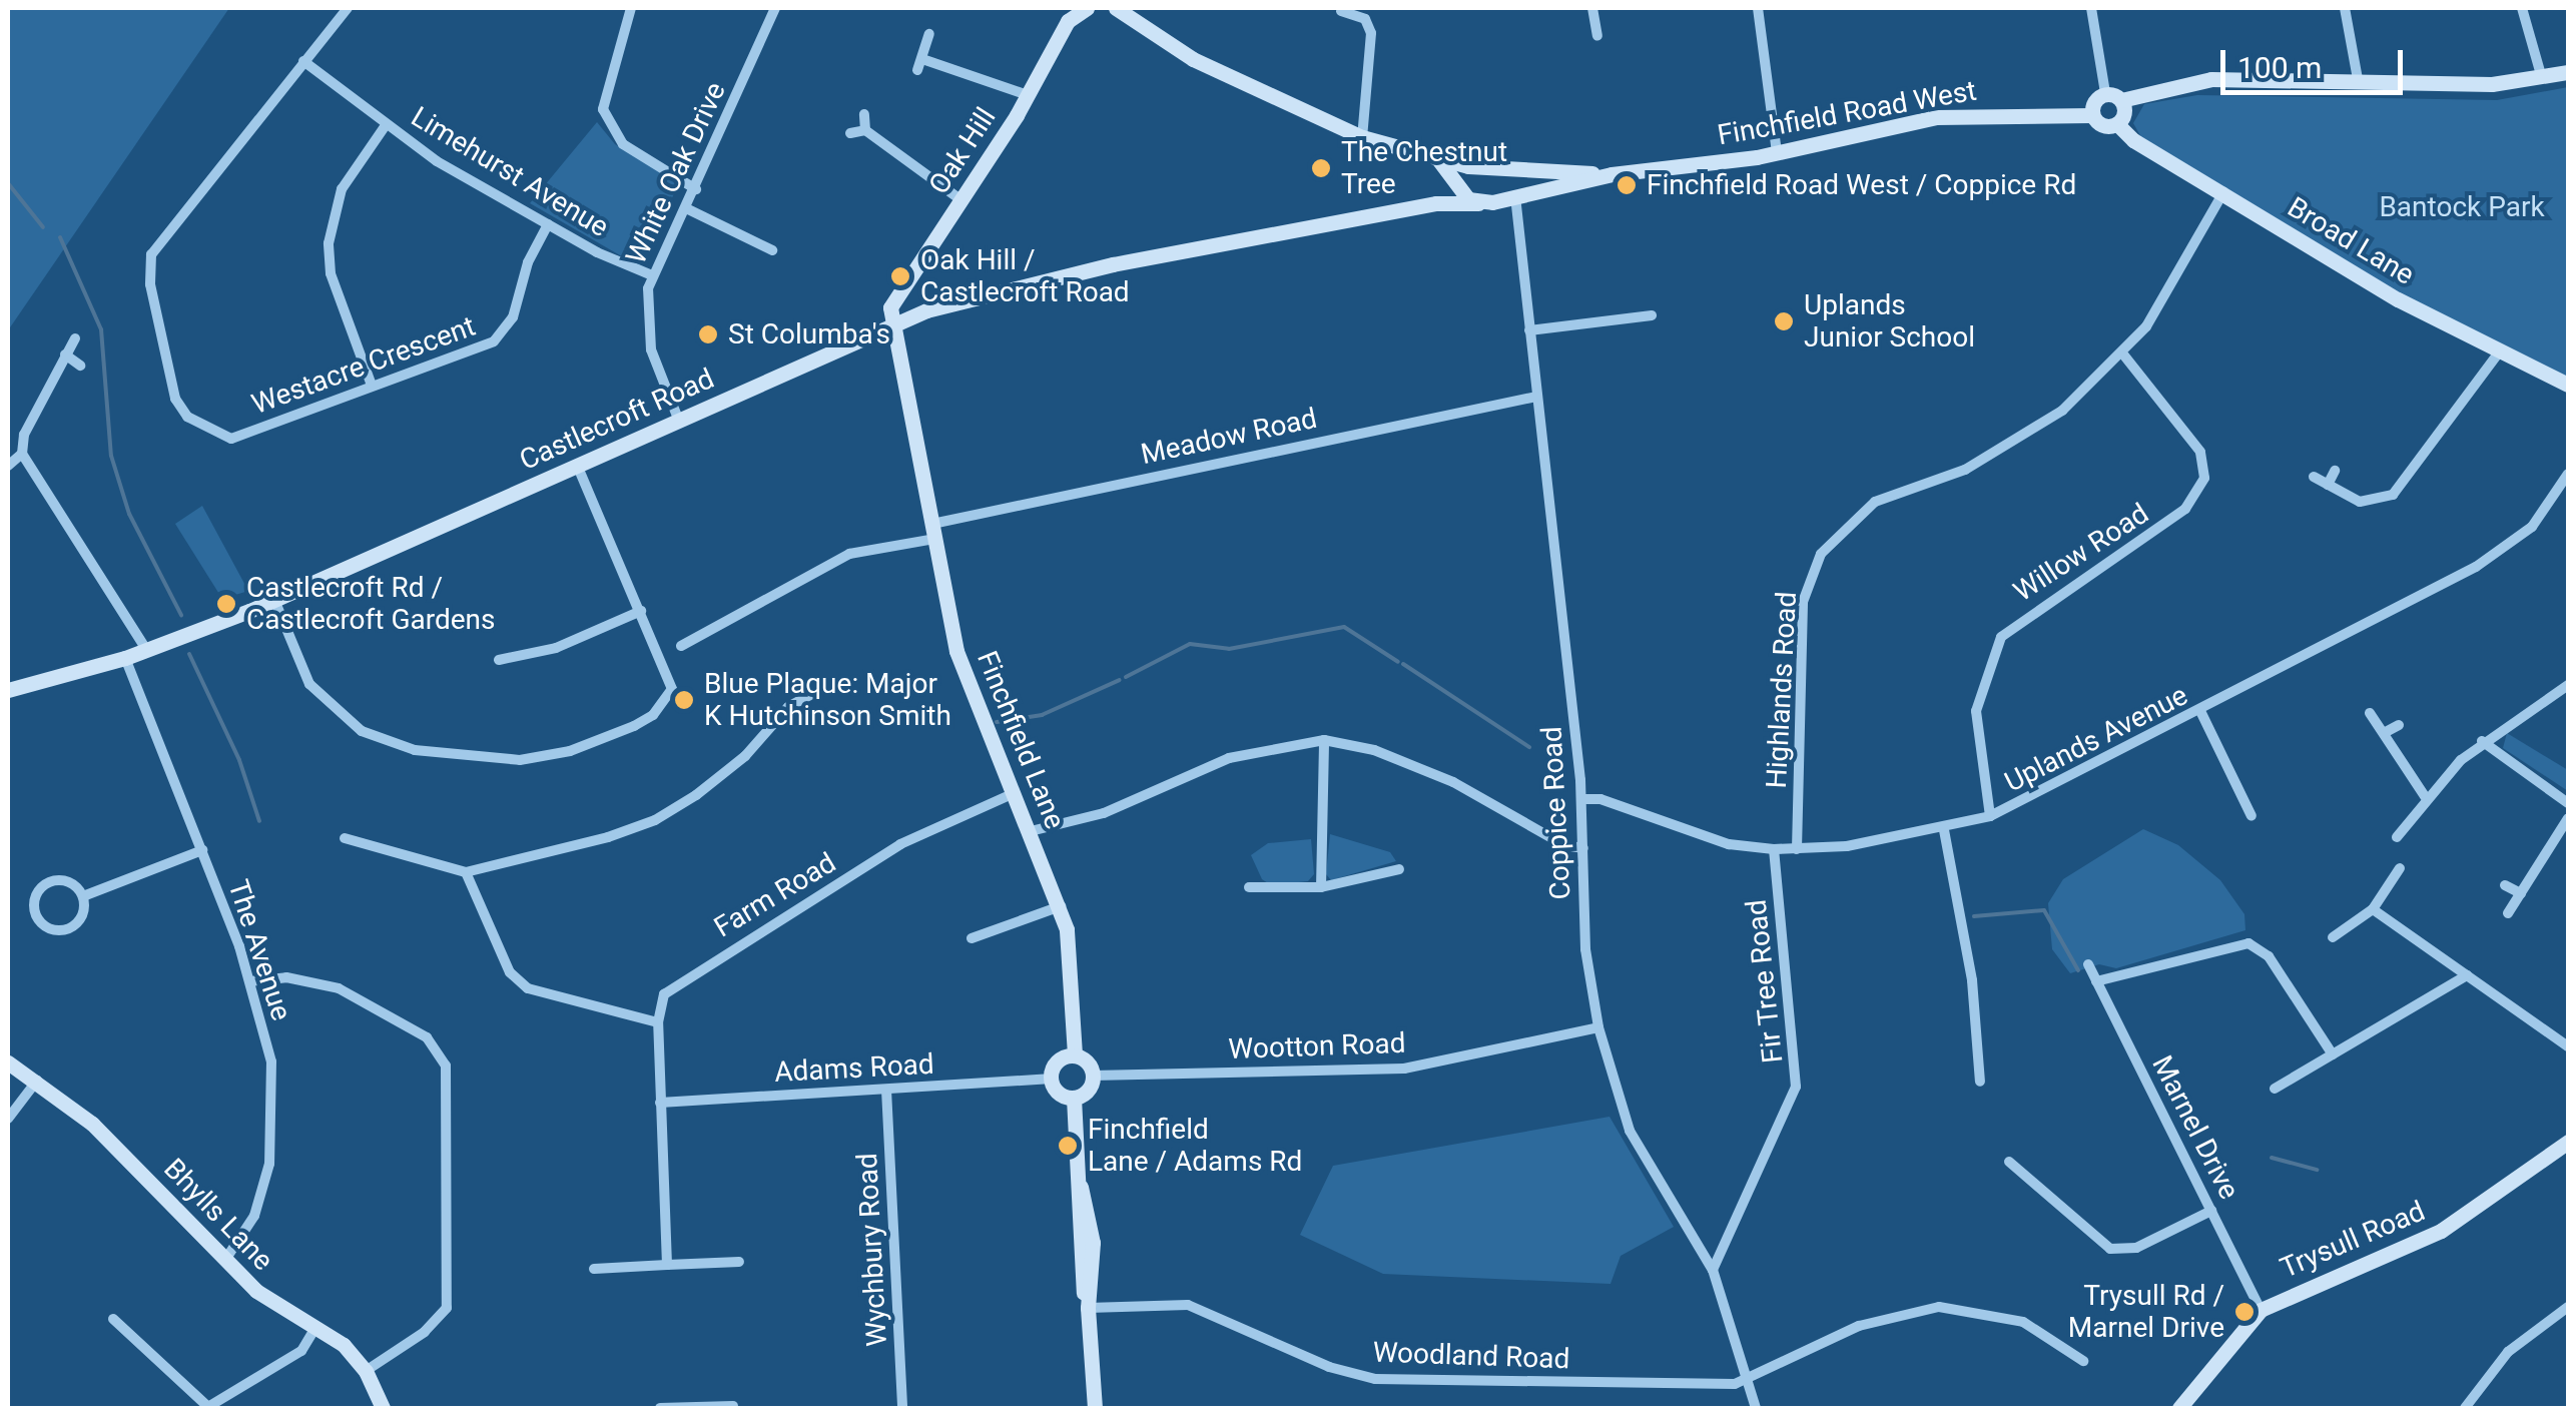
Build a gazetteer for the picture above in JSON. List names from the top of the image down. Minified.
{"streets":{"street":["Finchfield Road West","Oak Hill","Limehurst Avenue","White Oak Drive","Broad Lane","Westacre Crescent","Castlecroft Road","Meadow Road","Willow Road","Highlands Road","Uplands Avenue","Finchfield Lane","Coppice Road","Farm Road","The Avenue","Fir Tree Road","Wootton Road","Adams Road","Marnel Drive","Bhylls Lane","Trysull Road","Wychbury Road","Woodland Road"]},"crossings":[["Finchfield Road West","Broad Lane"],["Finchfield Road West","Coppice Road"],["Oak Hill","Castlecroft Road"],["Oak Hill","Finchfield Lane"],["Limehurst Avenue","White Oak Drive"],["Limehurst Avenue","Westacre Crescent"],["White Oak Drive","Castlecroft Road"],["Broad Lane","Highlands Road"],["Castlecroft Road","Finchfield Lane"],["Castlecroft Road","The Avenue"],["Meadow Road","Finchfield Lane"],["Meadow Road","Coppice Road"],["Willow Road","Highlands Road"],["Willow Road","Uplands Avenue"],["Highlands Road","Uplands Avenue"],["Uplands Avenue","Coppice Road"],["Uplands Avenue","Fir Tree Road"],["Finchfield Lane","Farm Road"],["Finchfield Lane","Wootton Road"],["Finchfield Lane","Adams Road"],["Coppice Road","Fir Tree Road"],["Coppice Road","Wootton Road"],["Coppice Road","Woodland Road"],["The Avenue","Bhylls Lane"],["Wootton Road","Adams Road"],["Adams Road","Wychbury Road"],["Marnel Drive","Trysull Road"]],"parks":["Bantock Park"],"places":["The Chestnut Tree","Finchfield Road West / Coppice Rd","Oak Hill / Castlecroft Road","Uplands Junior School","St Columba's","Castlecroft Rd / Castlecroft Gardens","Blue Plaque: Major K Hutchinson Smith","Finchfield Lane / Adams Rd","Trysull Rd / Marnel Drive"],"scale_bar":"100 m"}
